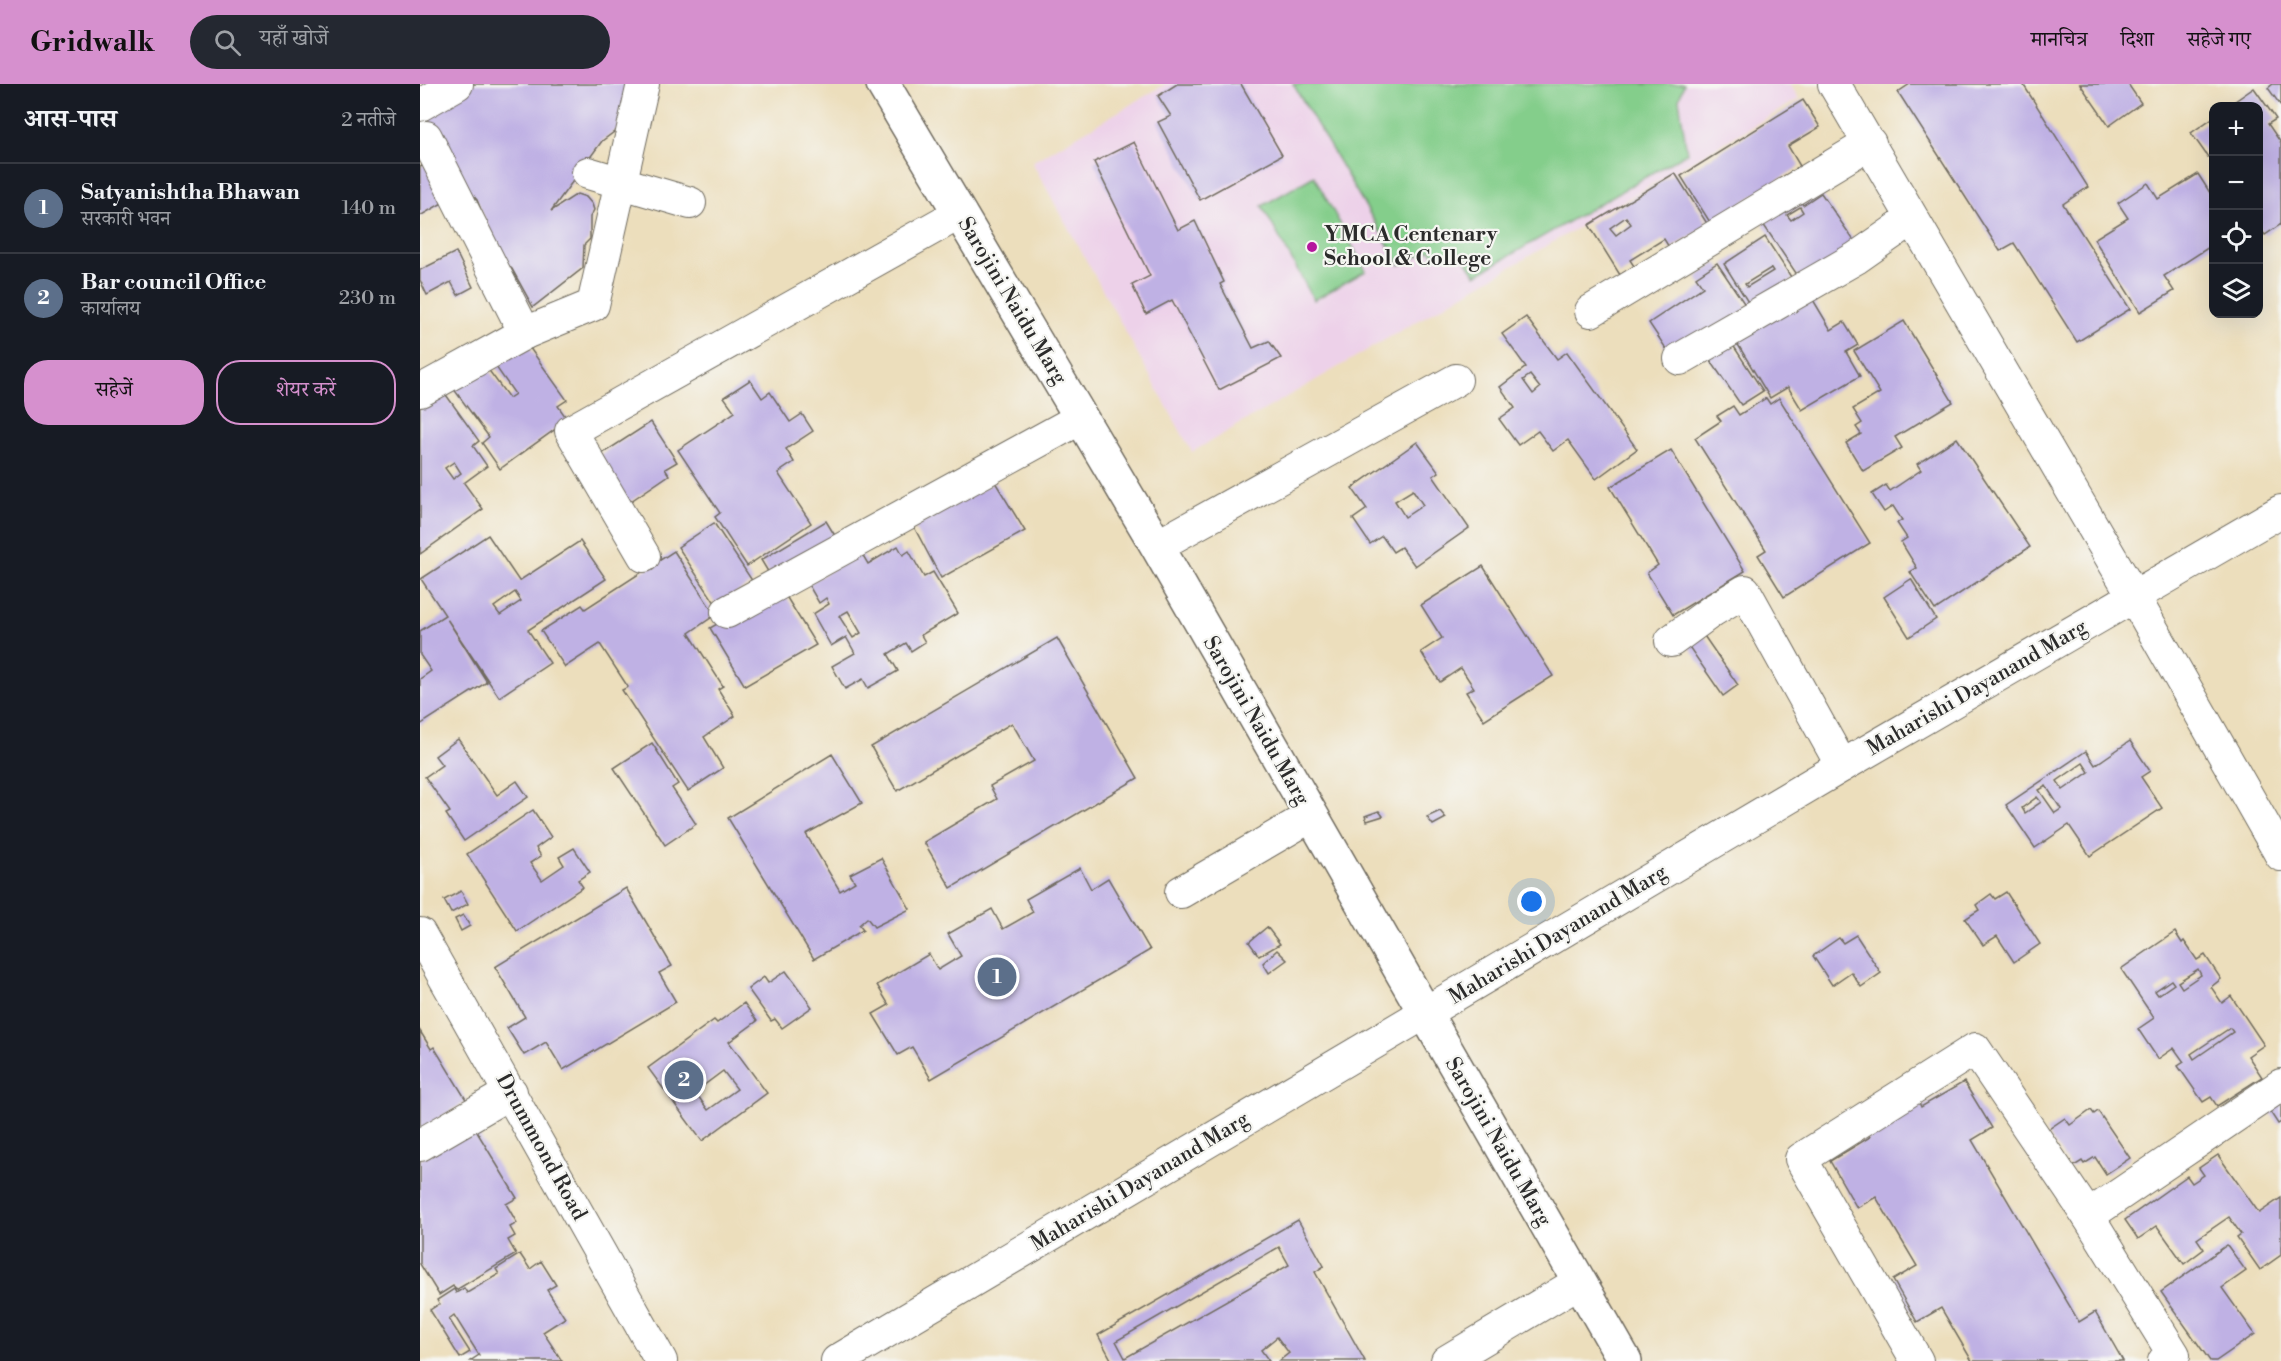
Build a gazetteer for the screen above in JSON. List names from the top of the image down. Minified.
{"streets":{"main road":["Sarojini Naidu Marg"],"street":["Maharishi Dayanand Marg","Drummond Road"]},"crossings":[["Sarojini Naidu Marg","Maharishi Dayanand Marg"]],"places":["YMCA Centenary School & College"],"page":{"header":"Gridwalk","search":"यहाँ खोजें","nav":["मानचित्र","दिशा","सहेजे गए"],"heading":["आस-पास","2 नतीजे"],"map_buttons":["+","−"],"list":[{"mark":"1","name":"Satyanishtha Bhawan","note":"सरकारी भवन","value":"140 m"},{"mark":"2","name":"Bar council Office","note":"कार्यालय","value":"230 m"}],"buttons":["सहेजें","शेयर करें"],"pins":["1","2"]}}
